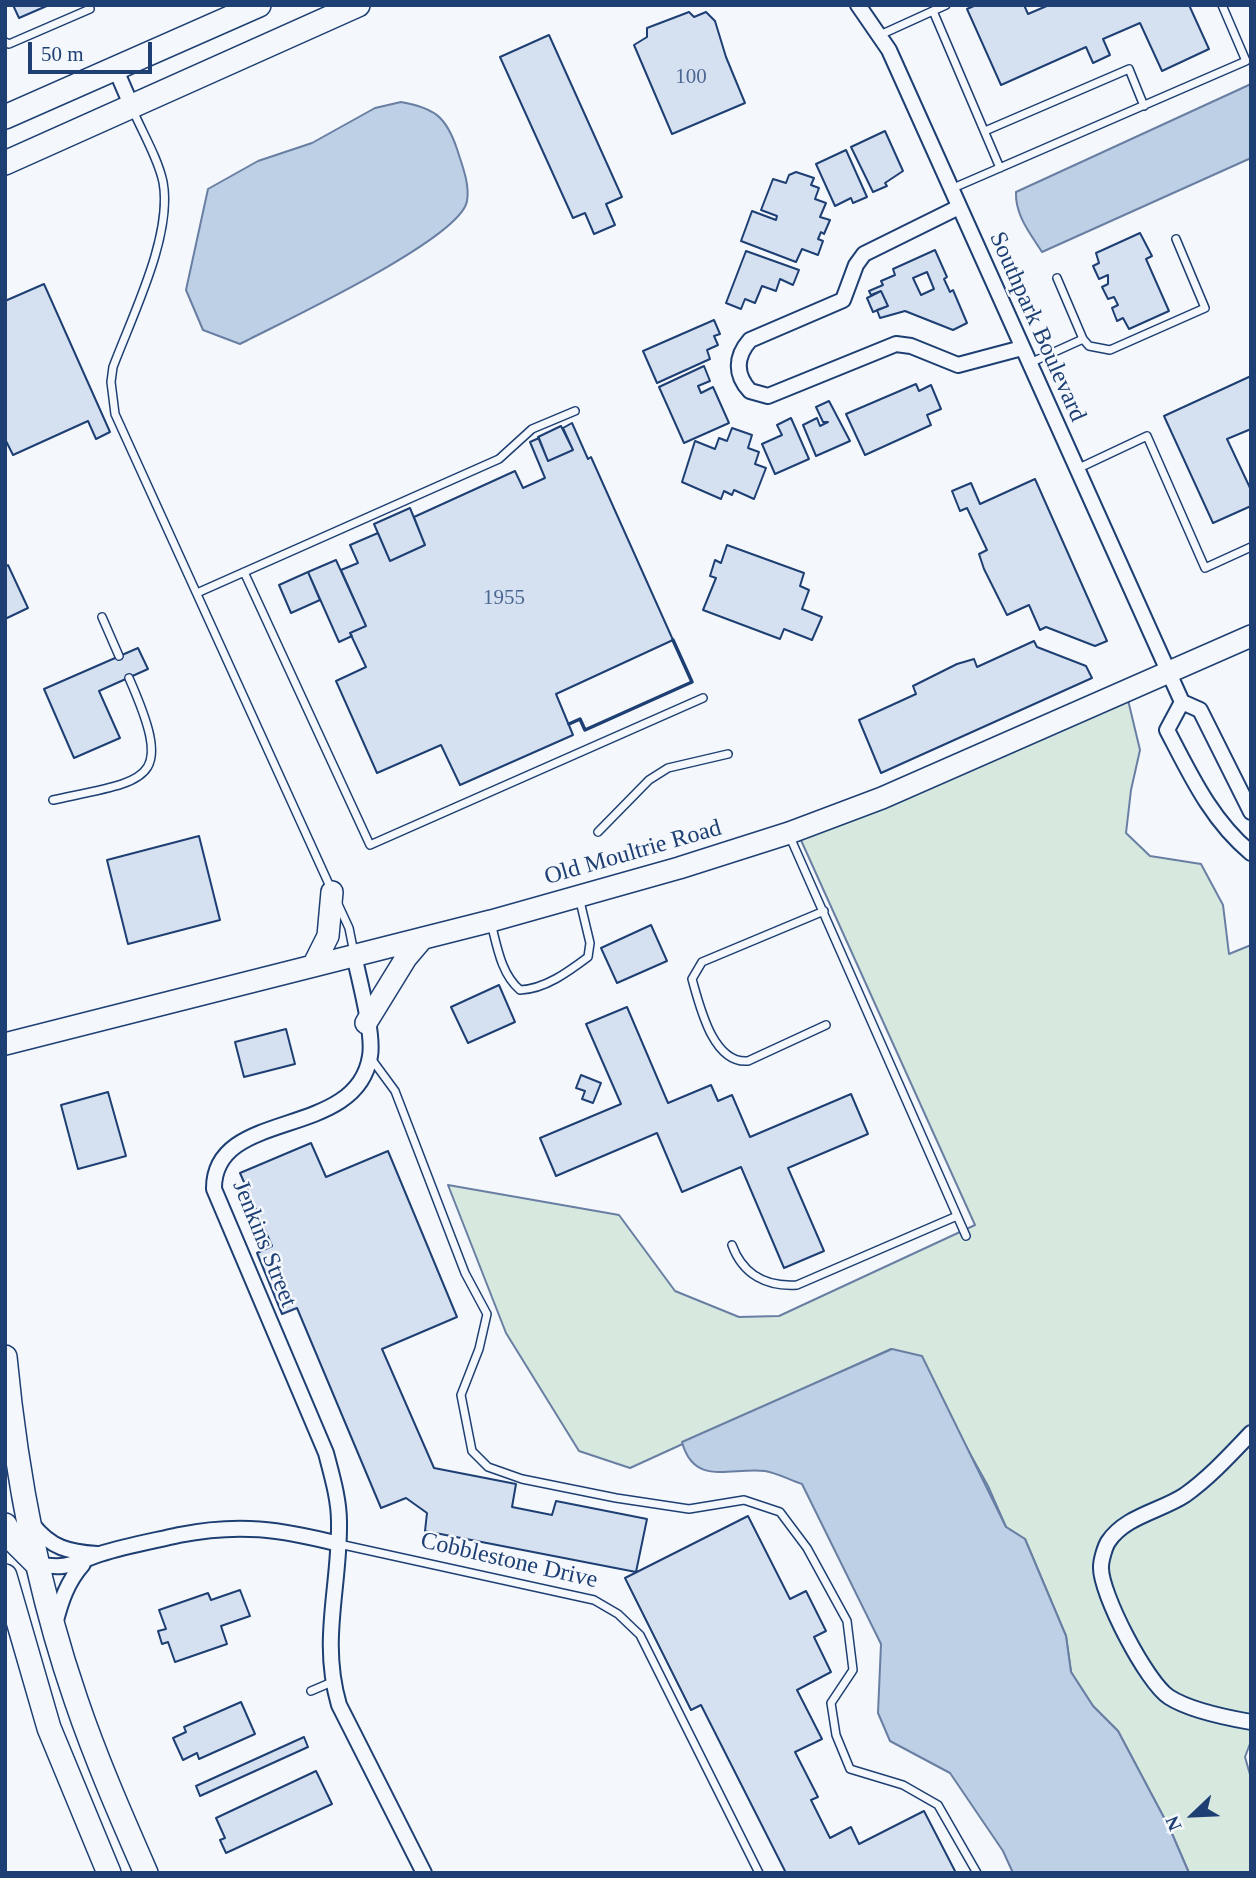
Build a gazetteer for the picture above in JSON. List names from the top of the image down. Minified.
{"streets":{"main road":["Old Moultrie Road"],"street":["Southpark Boulevard","Jenkins Street","Cobblestone Drive"]},"crossings":[["Southpark Boulevard","Old Moultrie Road"],["Jenkins Street","Cobblestone Drive"]],"house_numbers":["100","1955"],"scale_bar":"50 m","north":"bottom left"}
